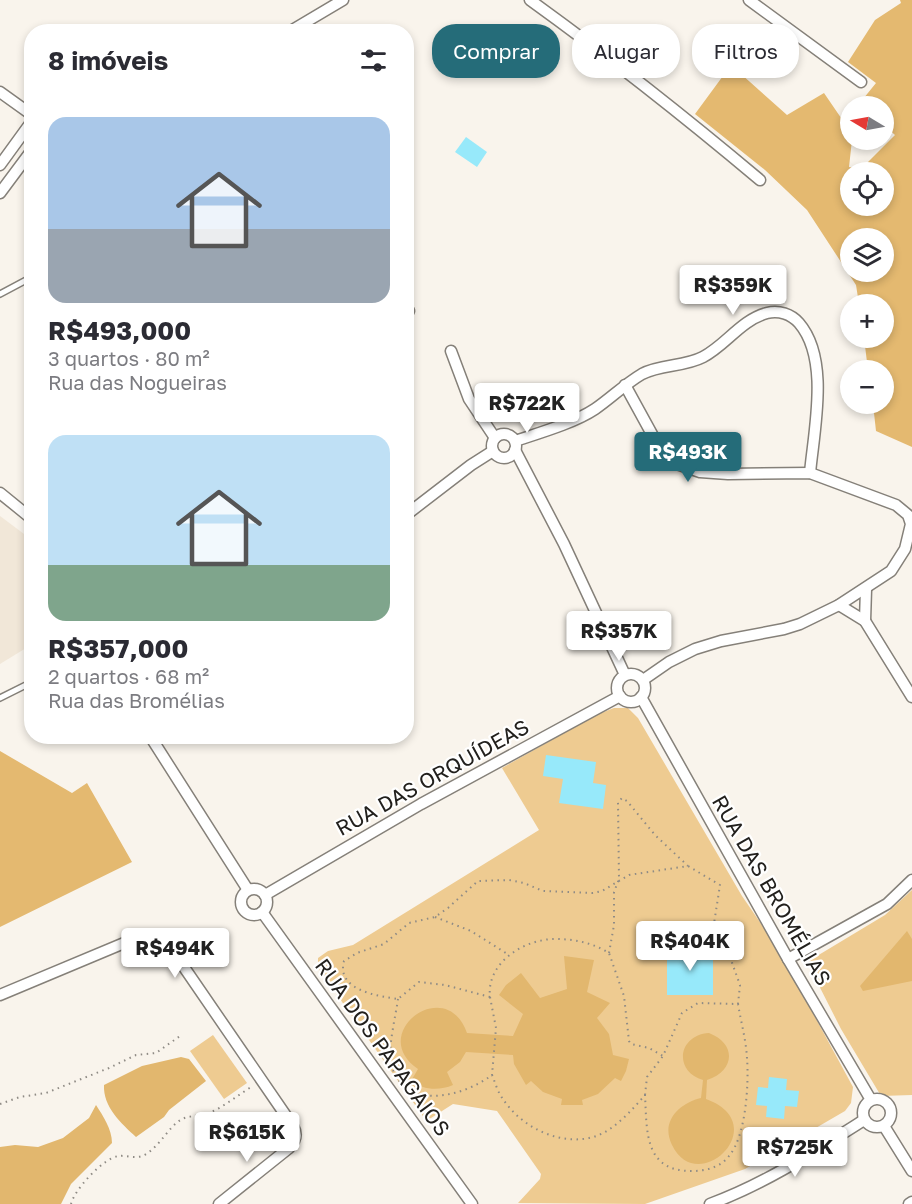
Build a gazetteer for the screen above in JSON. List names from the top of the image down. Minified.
{"streets":{"street":["RUA DAS ORQUÍDEAS","RUA DAS BROMÉLIAS","RUA DOS PAPAGAIOS"]},"crossings":[["RUA DAS ORQUÍDEAS","RUA DAS BROMÉLIAS"],["RUA DAS ORQUÍDEAS","RUA DOS PAPAGAIOS"]],"north":"left","page":{"chip":["Comprar","Alugar","Filtros"],"heading":"8 imóveis","map_buttons":["+","−"],"list":[{"name":"R$493,000","note":"3 quartos · 80 m² · Rua das Nogueiras"},{"name":"R$357,000","note":"2 quartos · 68 m² · Rua das Bromélias"}],"price":["R$359K","R$722K","R$493K","R$357K","R$404K","R$494K","R$615K","R$725K"]}}
